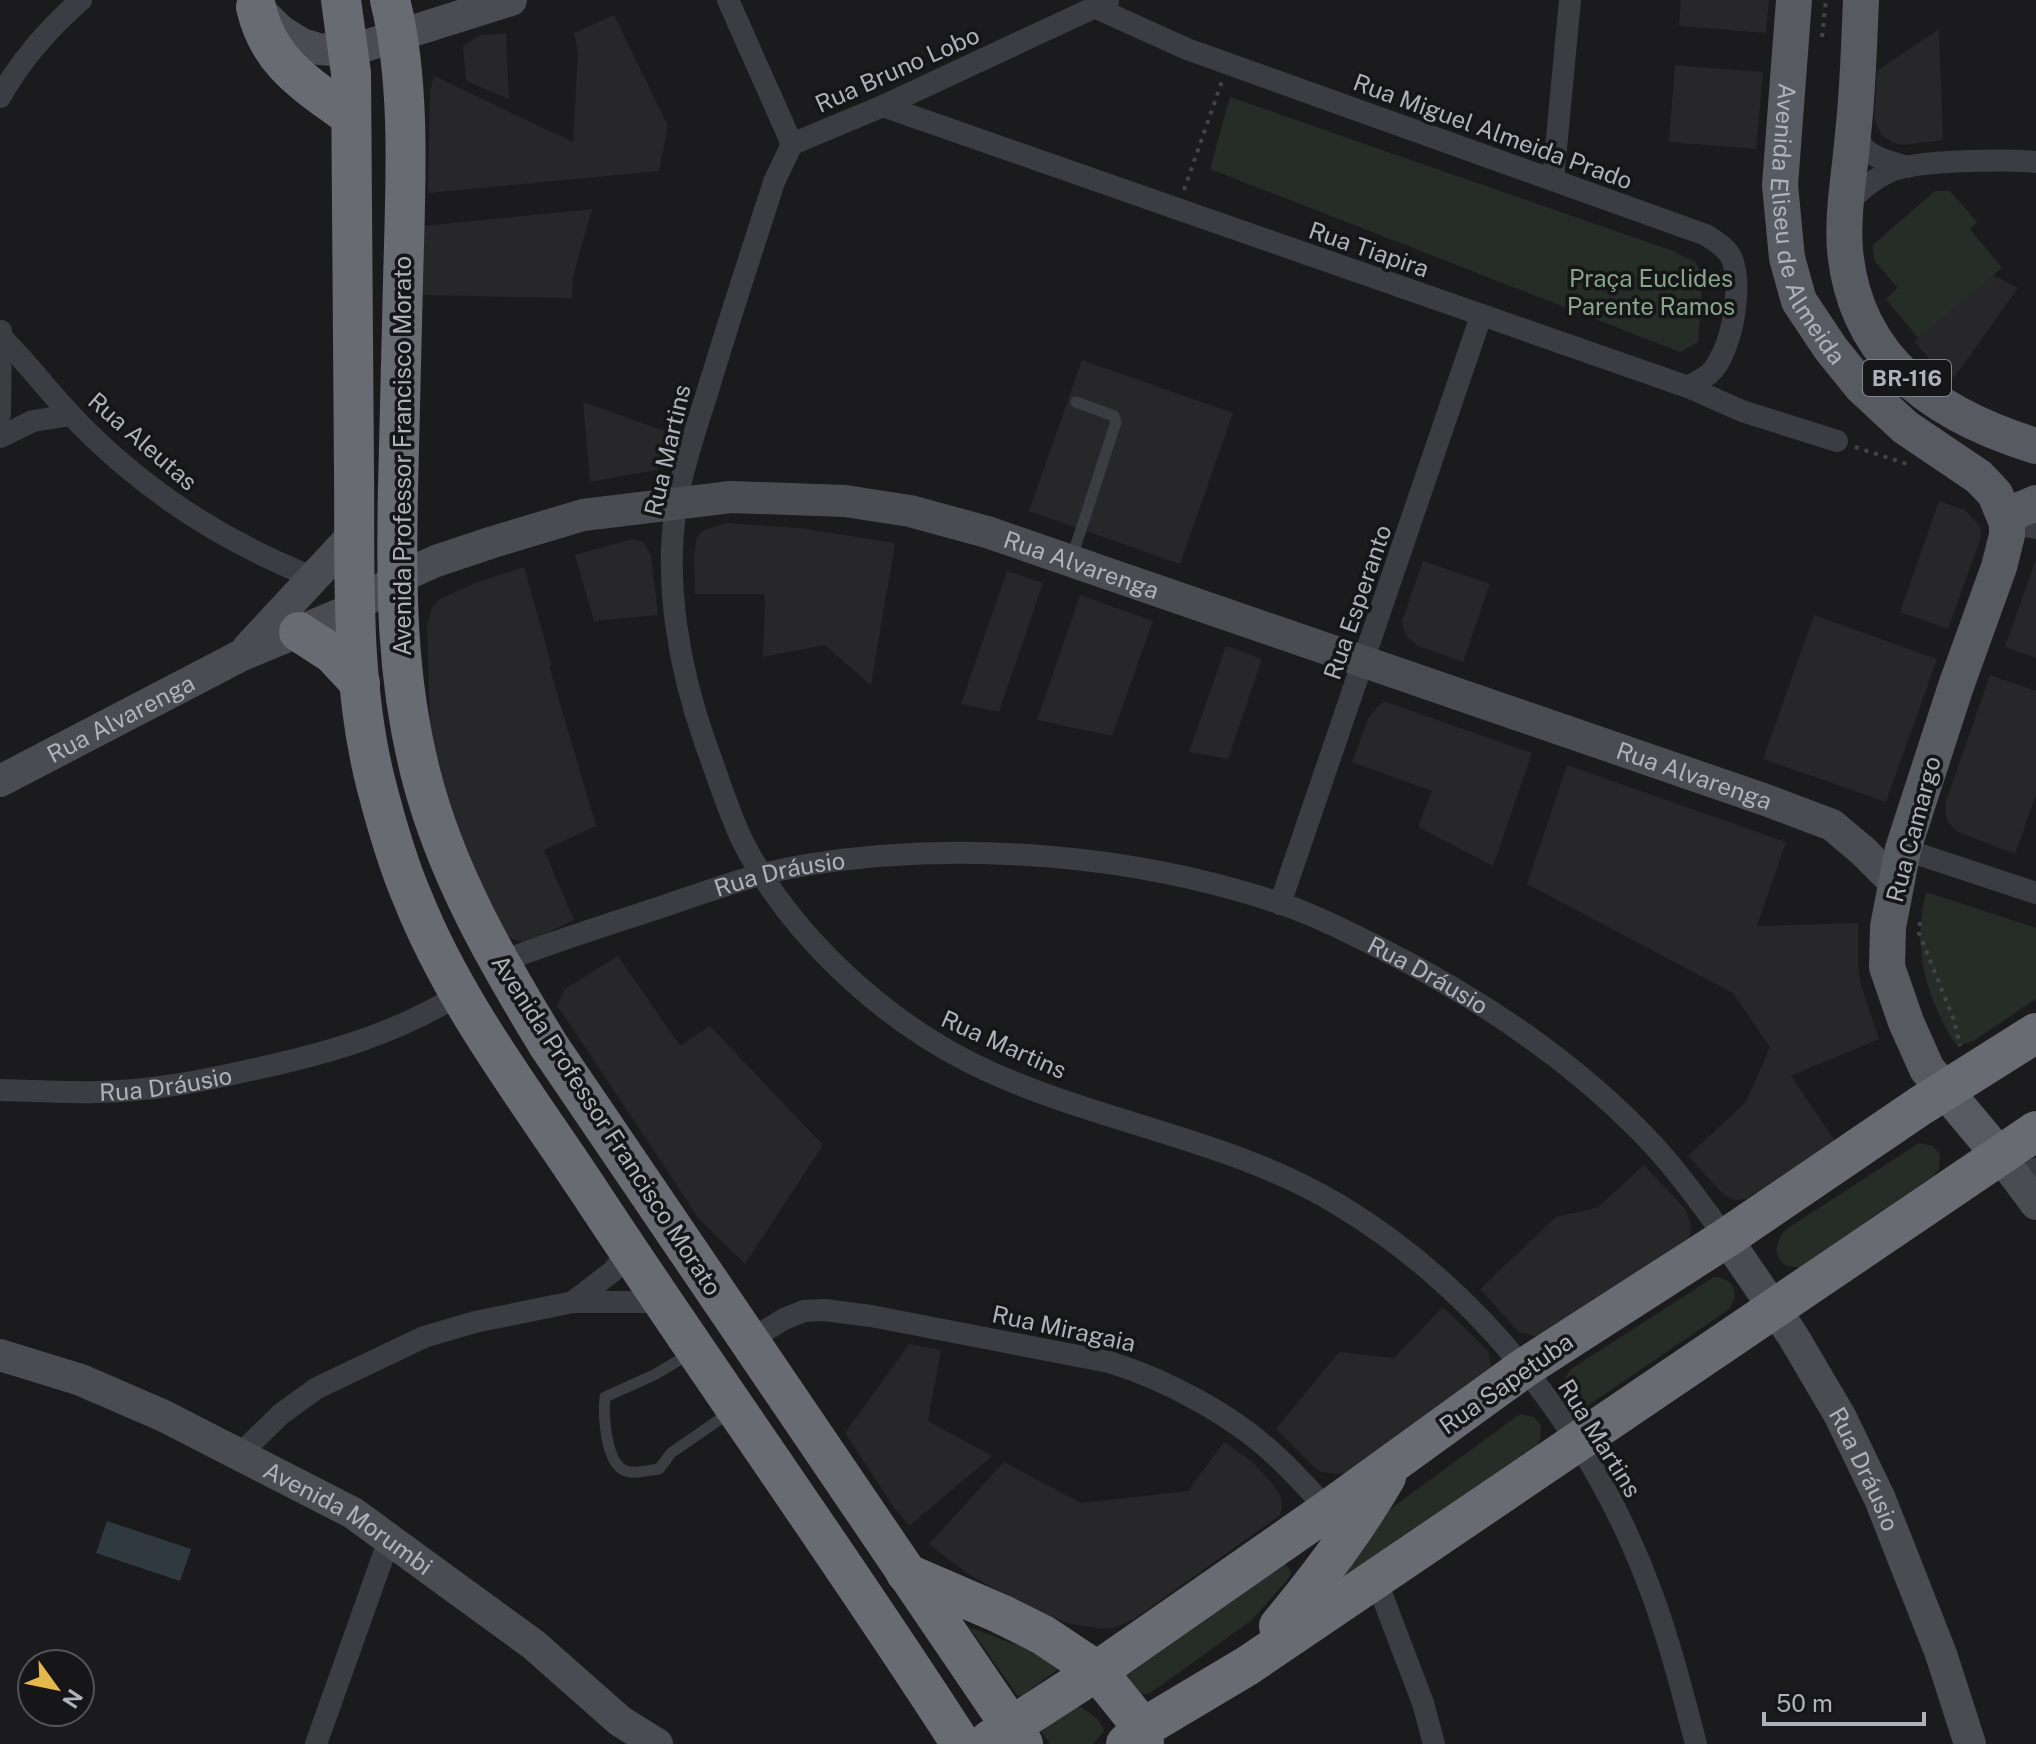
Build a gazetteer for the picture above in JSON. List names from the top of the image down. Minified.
{"streets":{"highway":["Avenida Professor Francisco Morato","Rua Sapetuba"],"main road":["Avenida Eliseu de Almeida","BR-116","Rua Camargo"],"street":["Rua Bruno Lobo","Rua Miguel Almeida Prado","Rua Tiapira","Rua Aleutas","Rua Martins","Rua Alvarenga","Rua Esperanto","Rua Dráusio","Rua Miragaia","Avenida Morumbi"]},"crossings":[["Rua Bruno Lobo","Rua Miguel Almeida Prado"],["Rua Bruno Lobo","Rua Tiapira"],["Rua Bruno Lobo","Rua Martins"],["Rua Miguel Almeida Prado","Rua Tiapira"],["Avenida Eliseu de Almeida","Rua Camargo"],["Rua Tiapira","Rua Esperanto"],["Rua Aleutas","Rua Alvarenga"],["Rua Martins","Rua Alvarenga"],["Rua Martins","Rua Dráusio"],["Rua Martins","Rua Sapetuba"],["Avenida Professor Francisco Morato","Rua Alvarenga"],["Avenida Professor Francisco Morato","Rua Dráusio"],["Avenida Professor Francisco Morato","Rua Miragaia"],["Avenida Professor Francisco Morato","Rua Sapetuba"],["Rua Alvarenga","Rua Esperanto"],["Rua Alvarenga","Rua Camargo"],["Rua Esperanto","Rua Dráusio"],["Rua Camargo","Rua Sapetuba"],["Rua Dráusio","Rua Sapetuba"],["Rua Miragaia","Rua Sapetuba"]],"parks":["Praça Euclides Parente Ramos"],"scale_bar":"50 m","north":"bottom right"}
